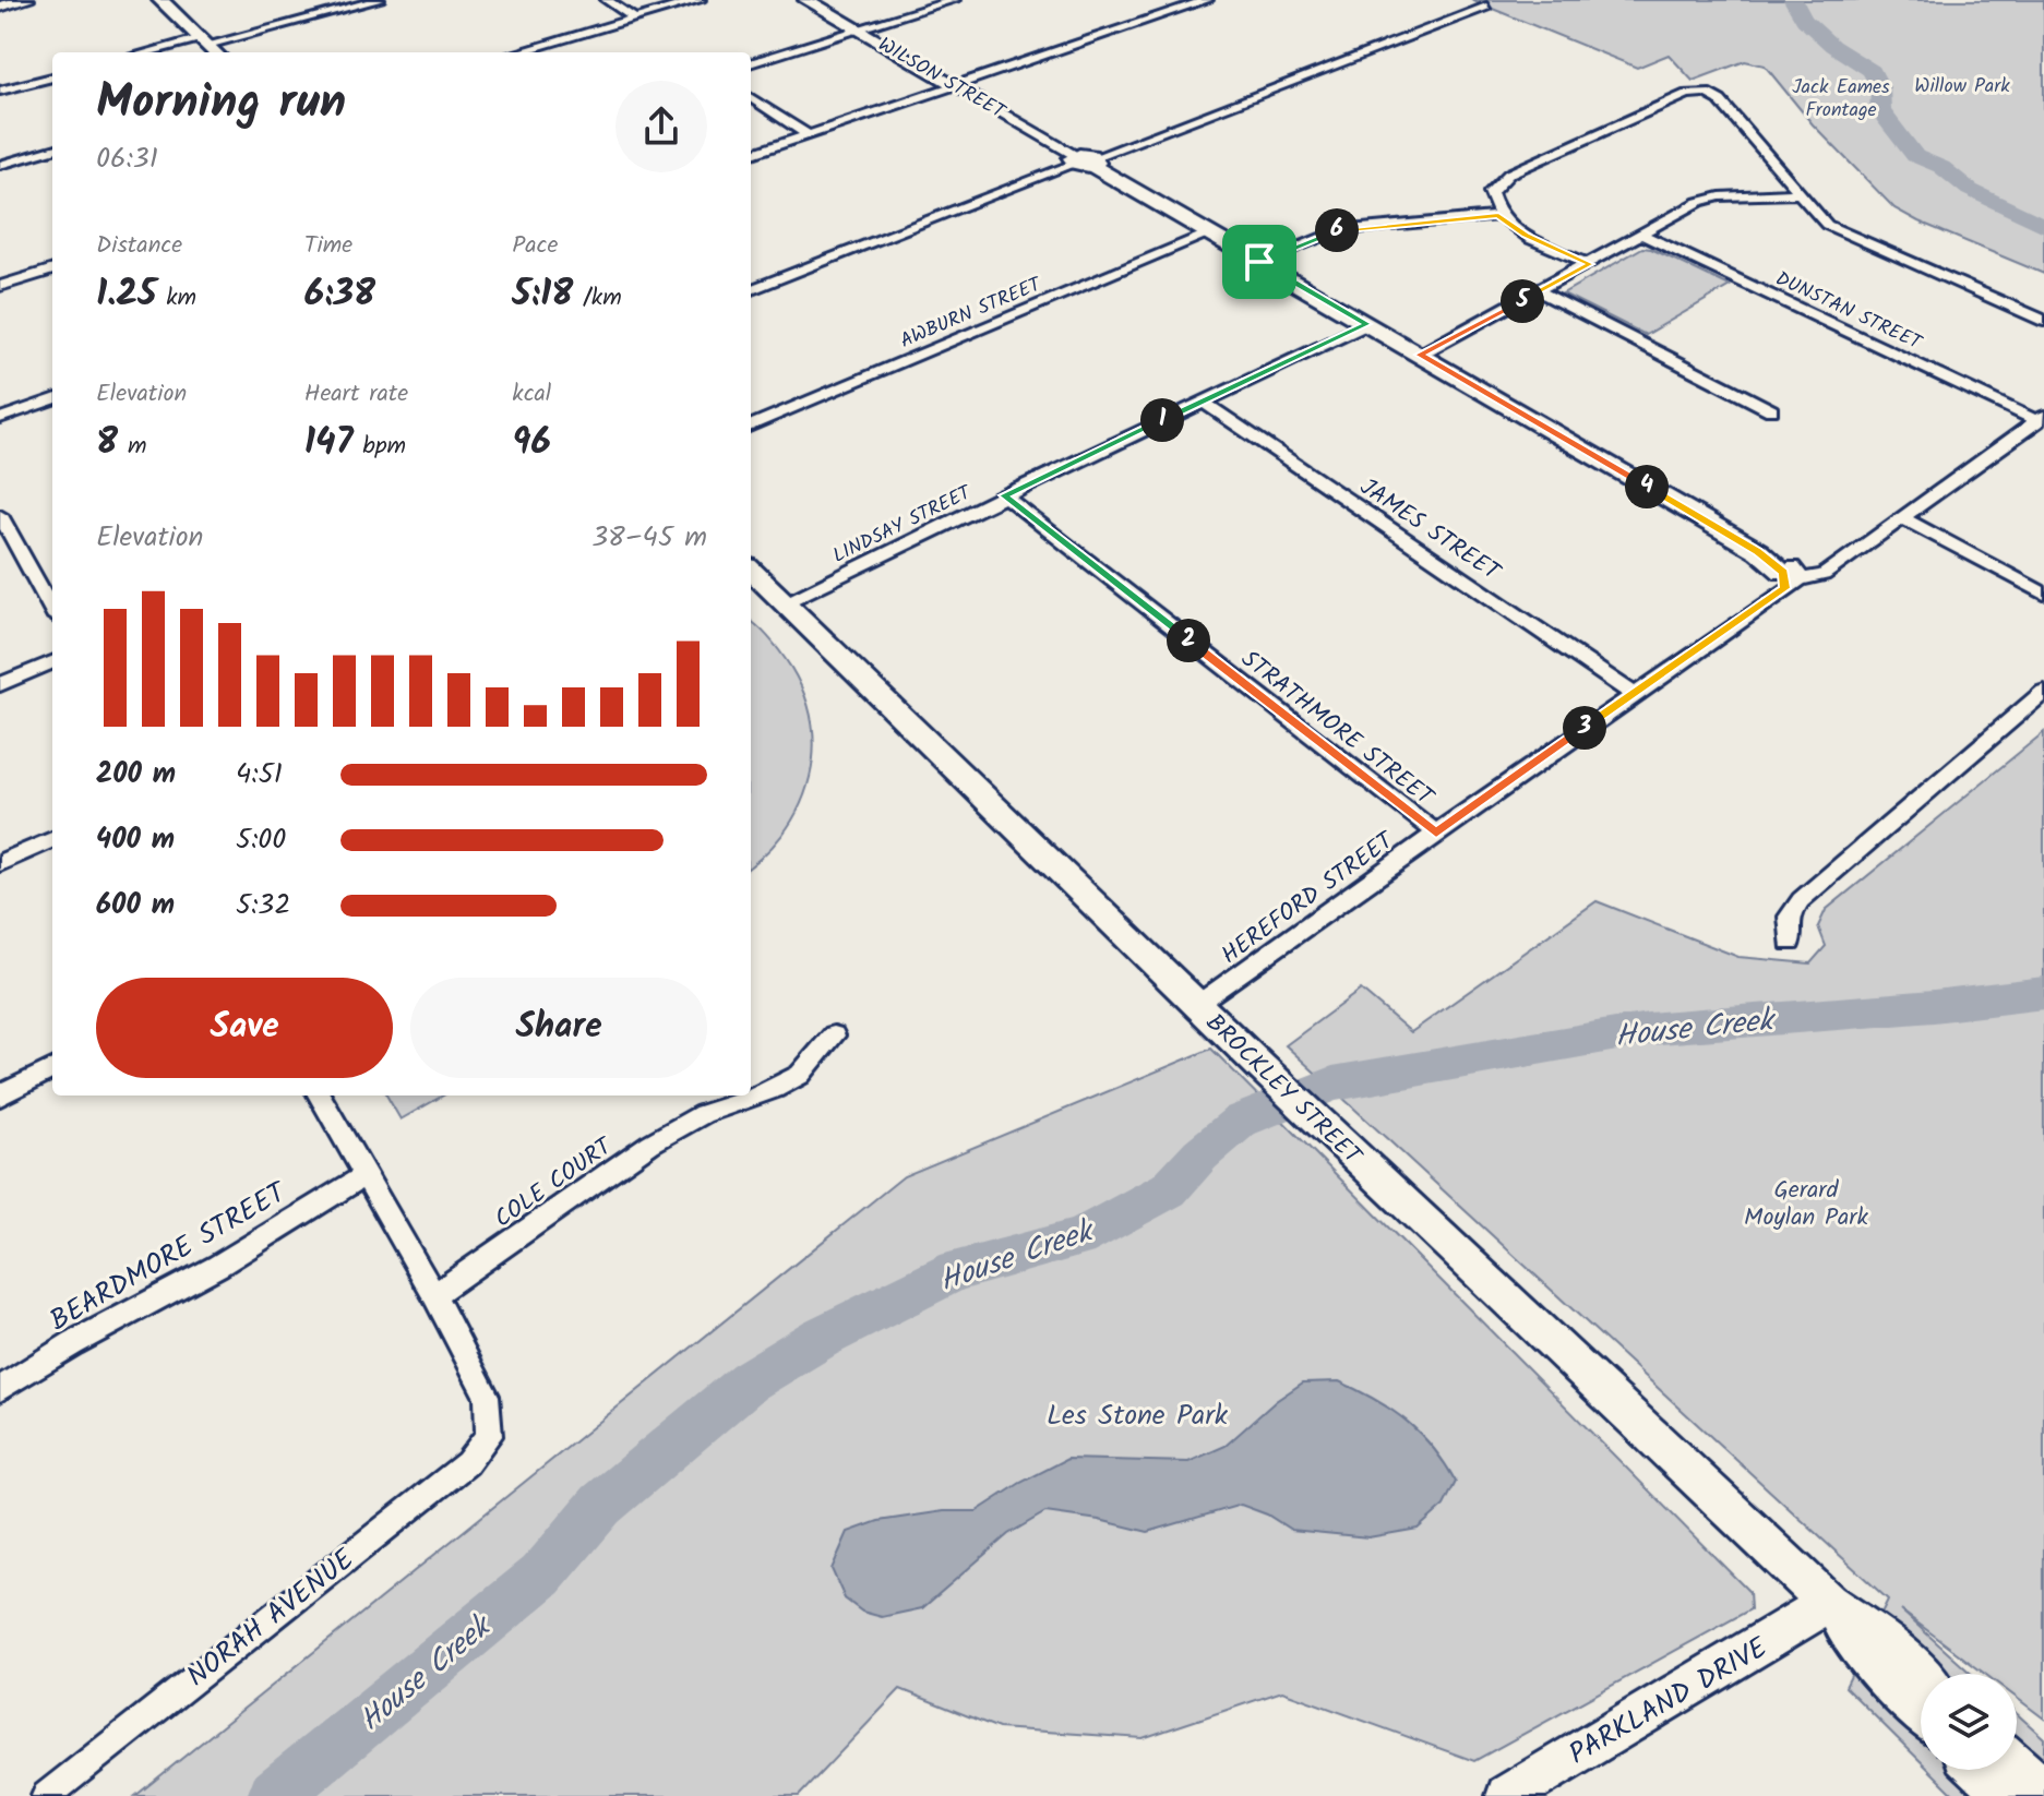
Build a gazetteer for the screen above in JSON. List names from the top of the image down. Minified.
{"streets":{"street":["WILSON STREET","DUNSTAN STREET","AWBURN STREET","LINDSAY STREET","JAMES STREET","STRATHMORE STREET","HEREFORD STREET","BROCKLEY STREET","COLE COURT","BEARDMORE STREET","NORAH AVENUE","PARKLAND DRIVE"]},"crossings":[["WILSON STREET","AWBURN STREET"],["WILSON STREET","LINDSAY STREET"],["WILSON STREET","HEREFORD STREET"],["DUNSTAN STREET","HEREFORD STREET"],["LINDSAY STREET","JAMES STREET"],["LINDSAY STREET","STRATHMORE STREET"],["LINDSAY STREET","BROCKLEY STREET"],["JAMES STREET","HEREFORD STREET"],["STRATHMORE STREET","HEREFORD STREET"],["HEREFORD STREET","BROCKLEY STREET"],["BROCKLEY STREET","PARKLAND DRIVE"],["COLE COURT","NORAH AVENUE"]],"water":["House Creek"],"parks":["Willow Park","Jack Eames Frontage","Gerard Moylan Park","Les Stone Park"],"page":{"heading":["Morning run","06:31"],"stats":[["Distance","1.25 km"],["Time","6:38"],["Pace","5:18 /km"],["Elevation","8 m"],["Heart rate","147 bpm"],["kcal","96"]],"pins":["6","5","1","4","2","3"],"chart":["Elevation","38–45 m"],"list":[{"name":"200 m","note":"4:51"},{"name":"400 m","note":"5:00"},{"name":"600 m","note":"5:32"}],"buttons":["Save","Share"]}}
